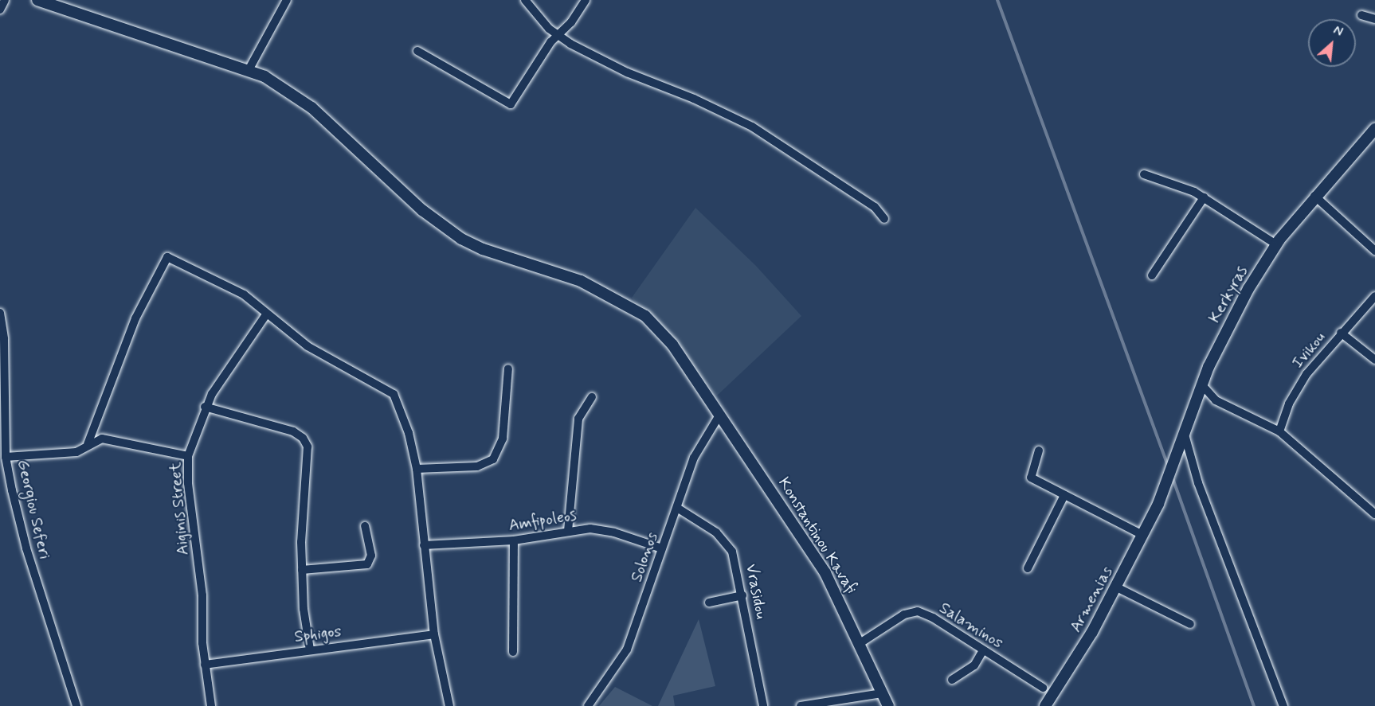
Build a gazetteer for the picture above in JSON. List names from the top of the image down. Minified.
{"streets":{"street":["Kerkyras","Ivikou","Aiginis Street","Georgiou Seferi","Amfipoleos","Konstantinou Kavafi","Solonos","Vrasidou","Armenias","Salaminos","Sphigos"]},"crossings":[["Kerkyras","Armenias"],["Aiginis Street","Sphigos"],["Amfipoleos","Solonos"],["Konstantinou Kavafi","Solonos"],["Konstantinou Kavafi","Salaminos"],["Solonos","Vrasidou"]],"north":"top right"}
